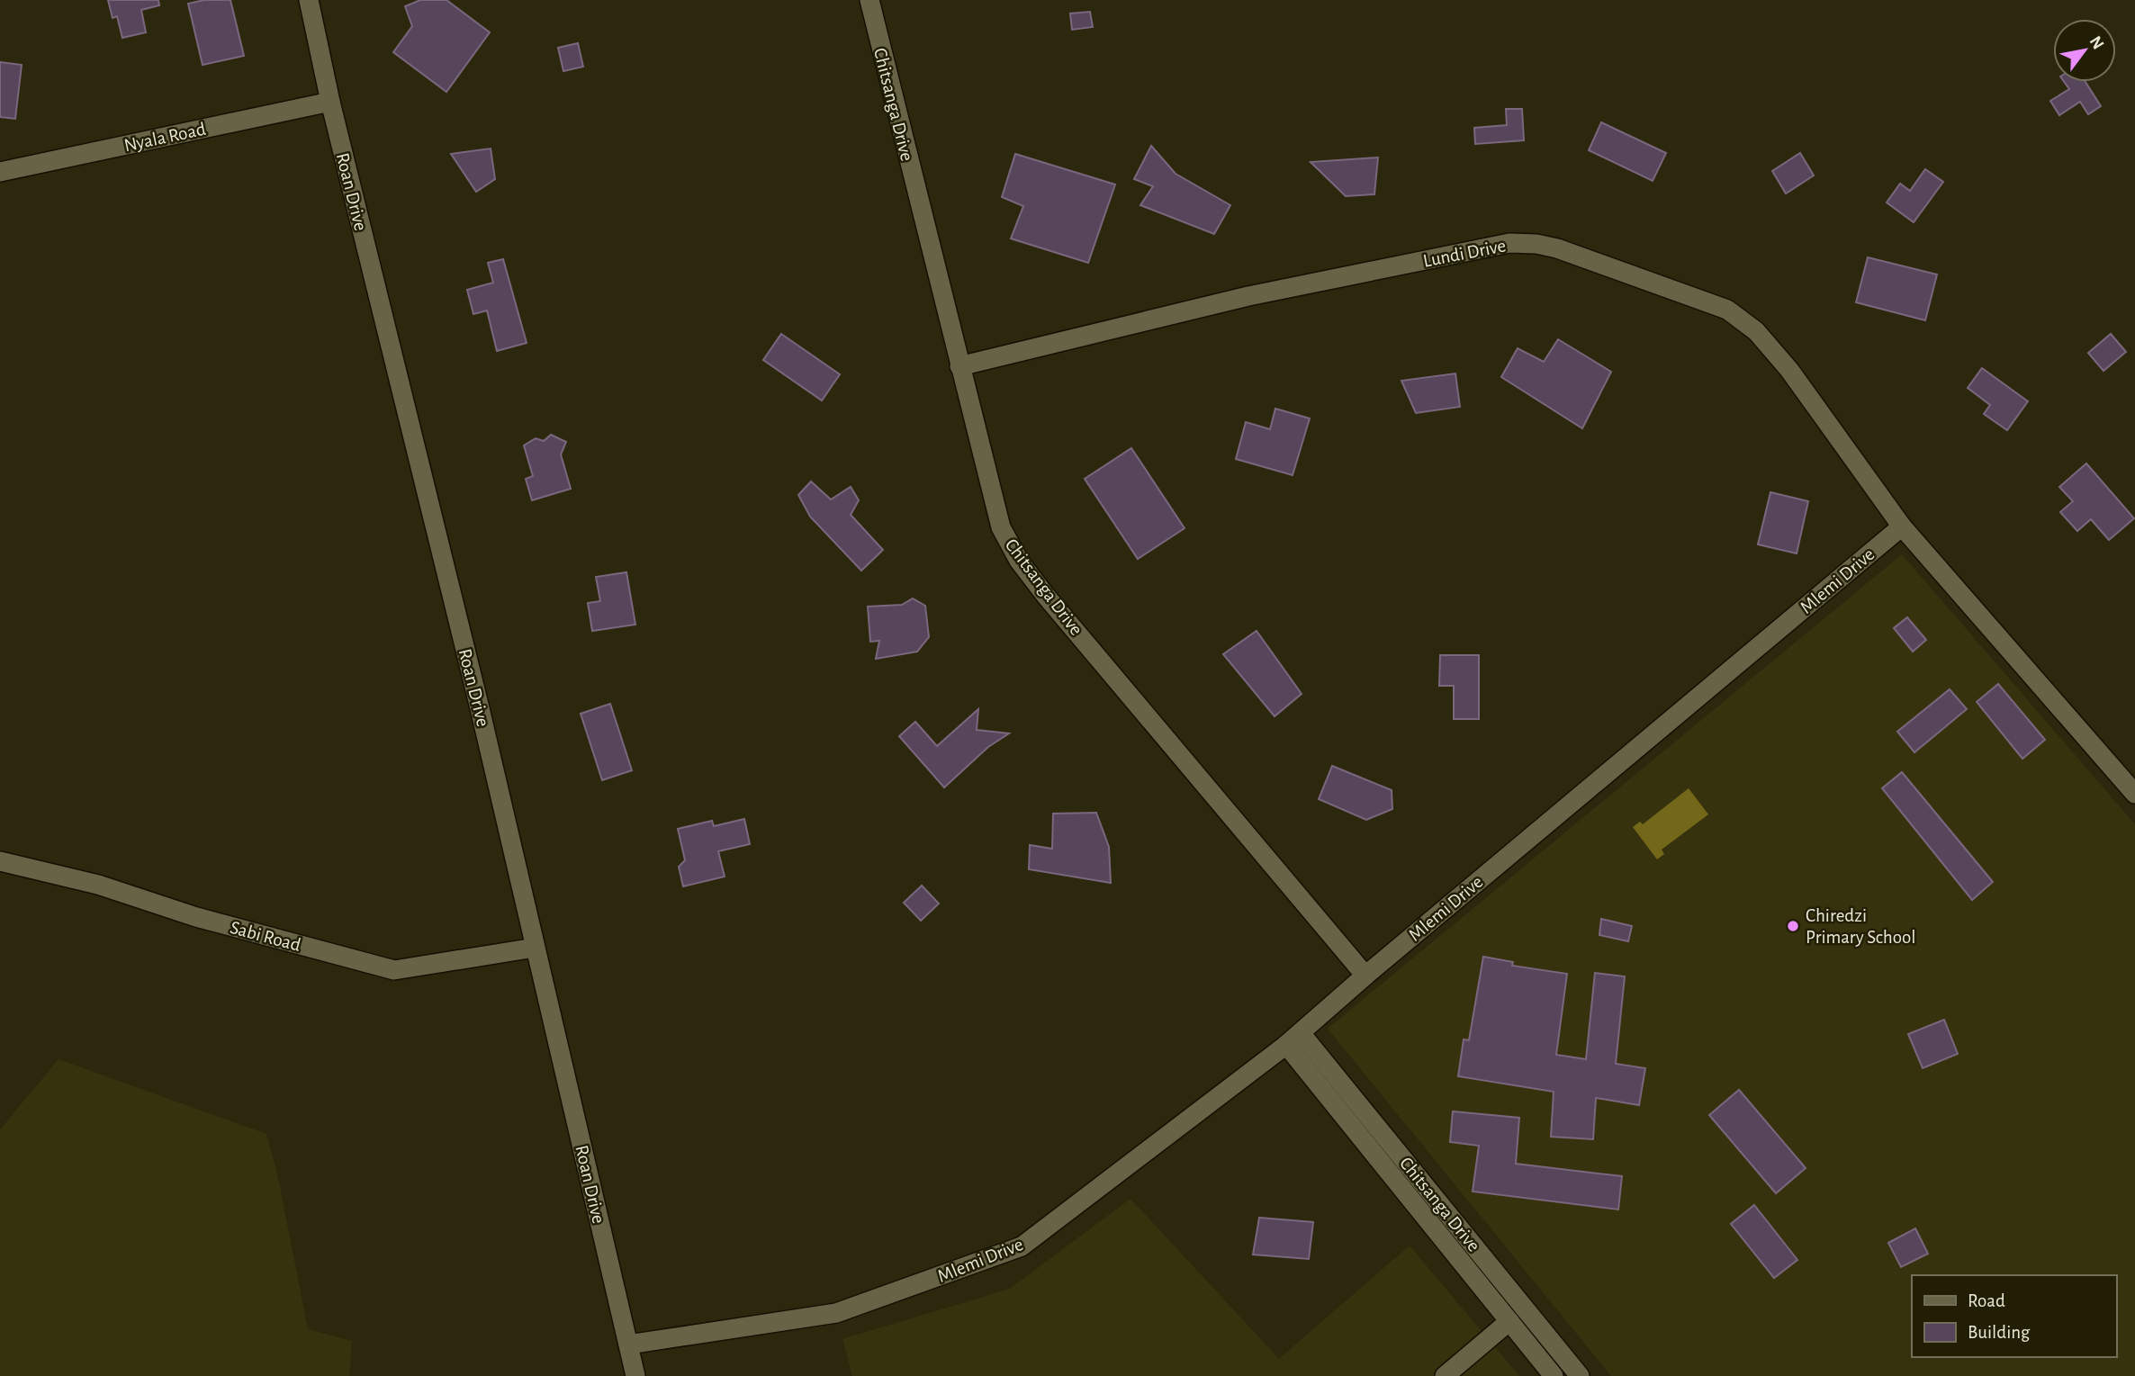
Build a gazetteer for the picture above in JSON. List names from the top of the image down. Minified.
{"streets":{"street":["Chitsanga Drive","Nyala Road","Roan Drive","Lundi Drive","Mlemi Drive","Sabi Road"]},"crossings":[["Chitsanga Drive","Lundi Drive"],["Chitsanga Drive","Mlemi Drive"],["Nyala Road","Roan Drive"],["Roan Drive","Mlemi Drive"],["Roan Drive","Sabi Road"],["Lundi Drive","Mlemi Drive"]],"places":["Chiredzi Primary School"],"legend":["Road","Building"],"north":"top right"}
